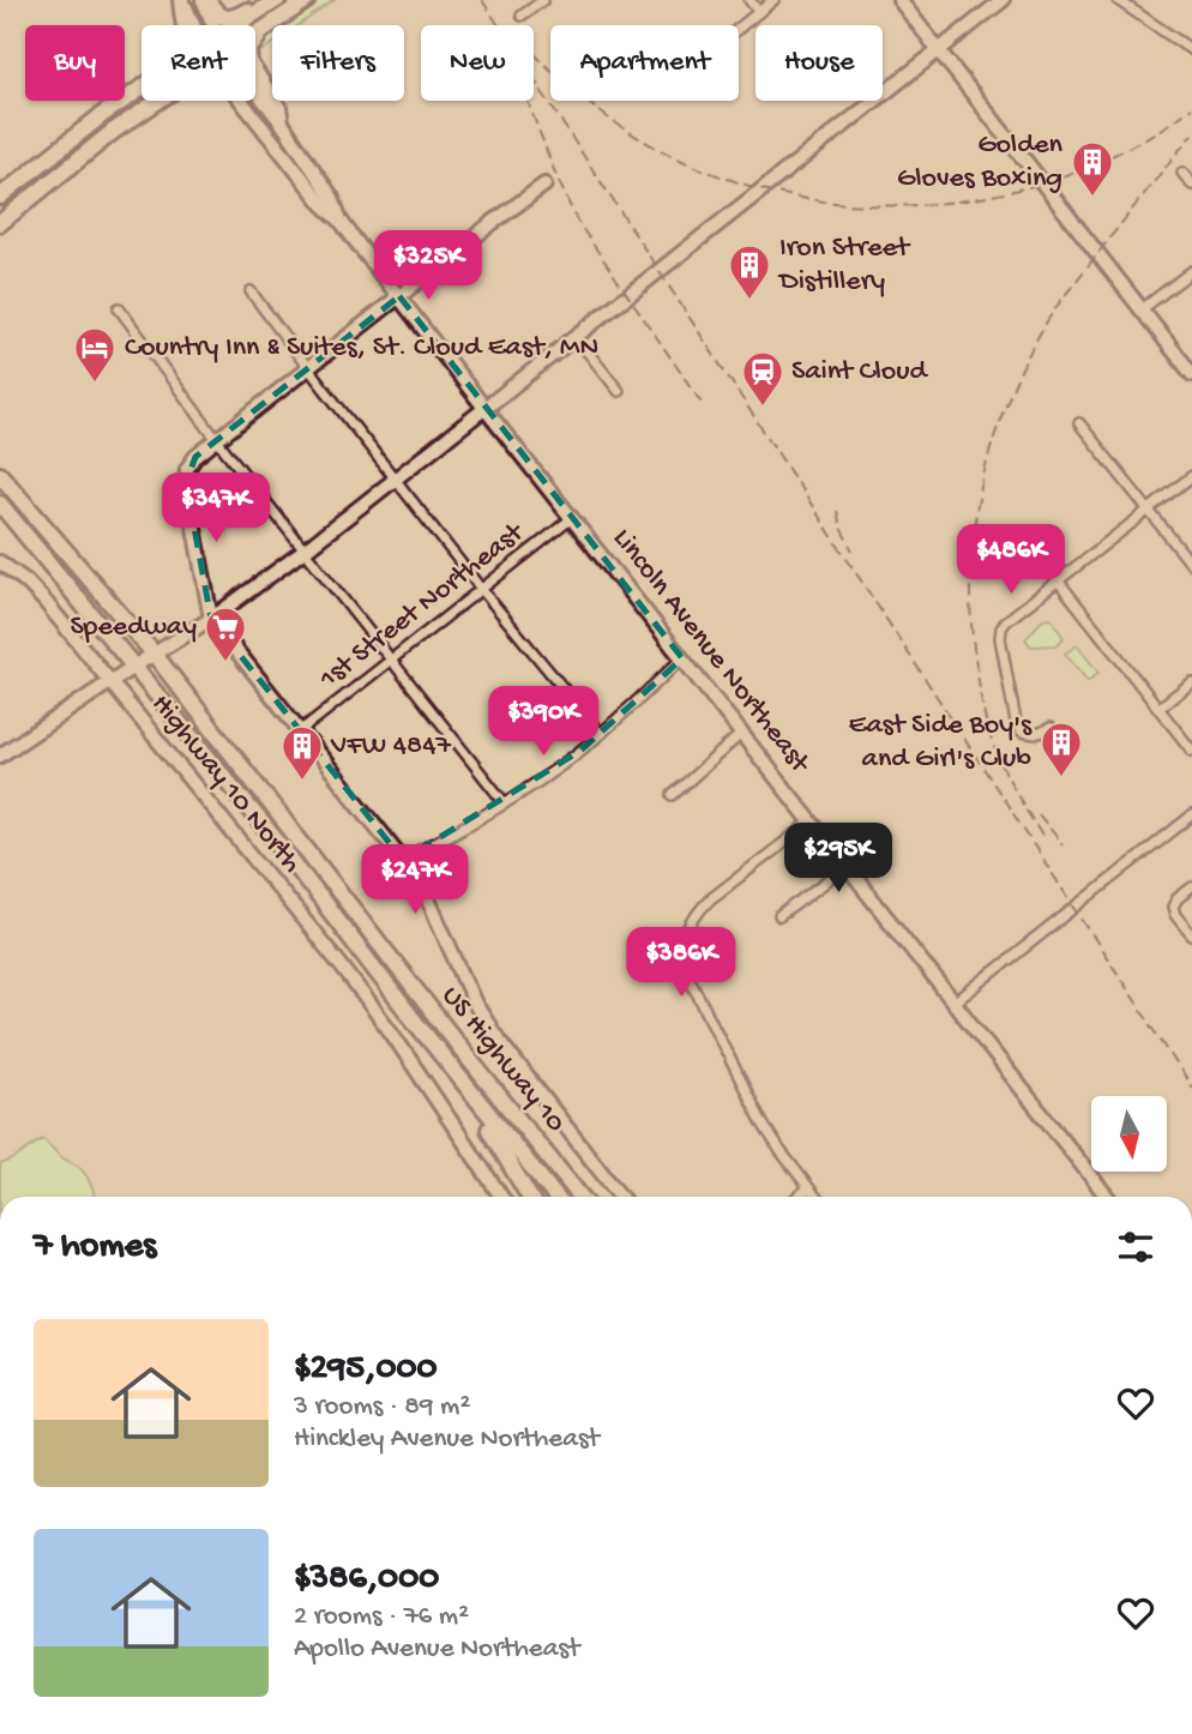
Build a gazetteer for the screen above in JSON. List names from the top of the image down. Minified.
{"streets":{"highway":["US Highway 10"],"street":["1st Street Northeast","Lincoln Avenue Northeast","Highway 10 North"]},"crossings":[["1st Street Northeast","Lincoln Avenue Northeast"]],"places":{"building":["Golden Gloves Boxing","Iron Street Distillery","East Side Boy's and Girl's Club","VFW 4847"],"hotel":["Country Inn & Suites, St. Cloud East, MN"],"station":["Saint Cloud"],"supermarket":["Speedway"]},"north":"bottom","page":{"chip":["Buy","Rent","Filters","New","Apartment","House"],"price":["$325K","$347K","$486K","$390K","$295K","$247K","$386K"],"heading":"7 homes","list":[{"name":"$295,000","note":"3 rooms · 89 m² · Hinckley Avenue Northeast"},{"name":"$386,000","note":"2 rooms · 76 m² · Apollo Avenue Northeast"}]}}
